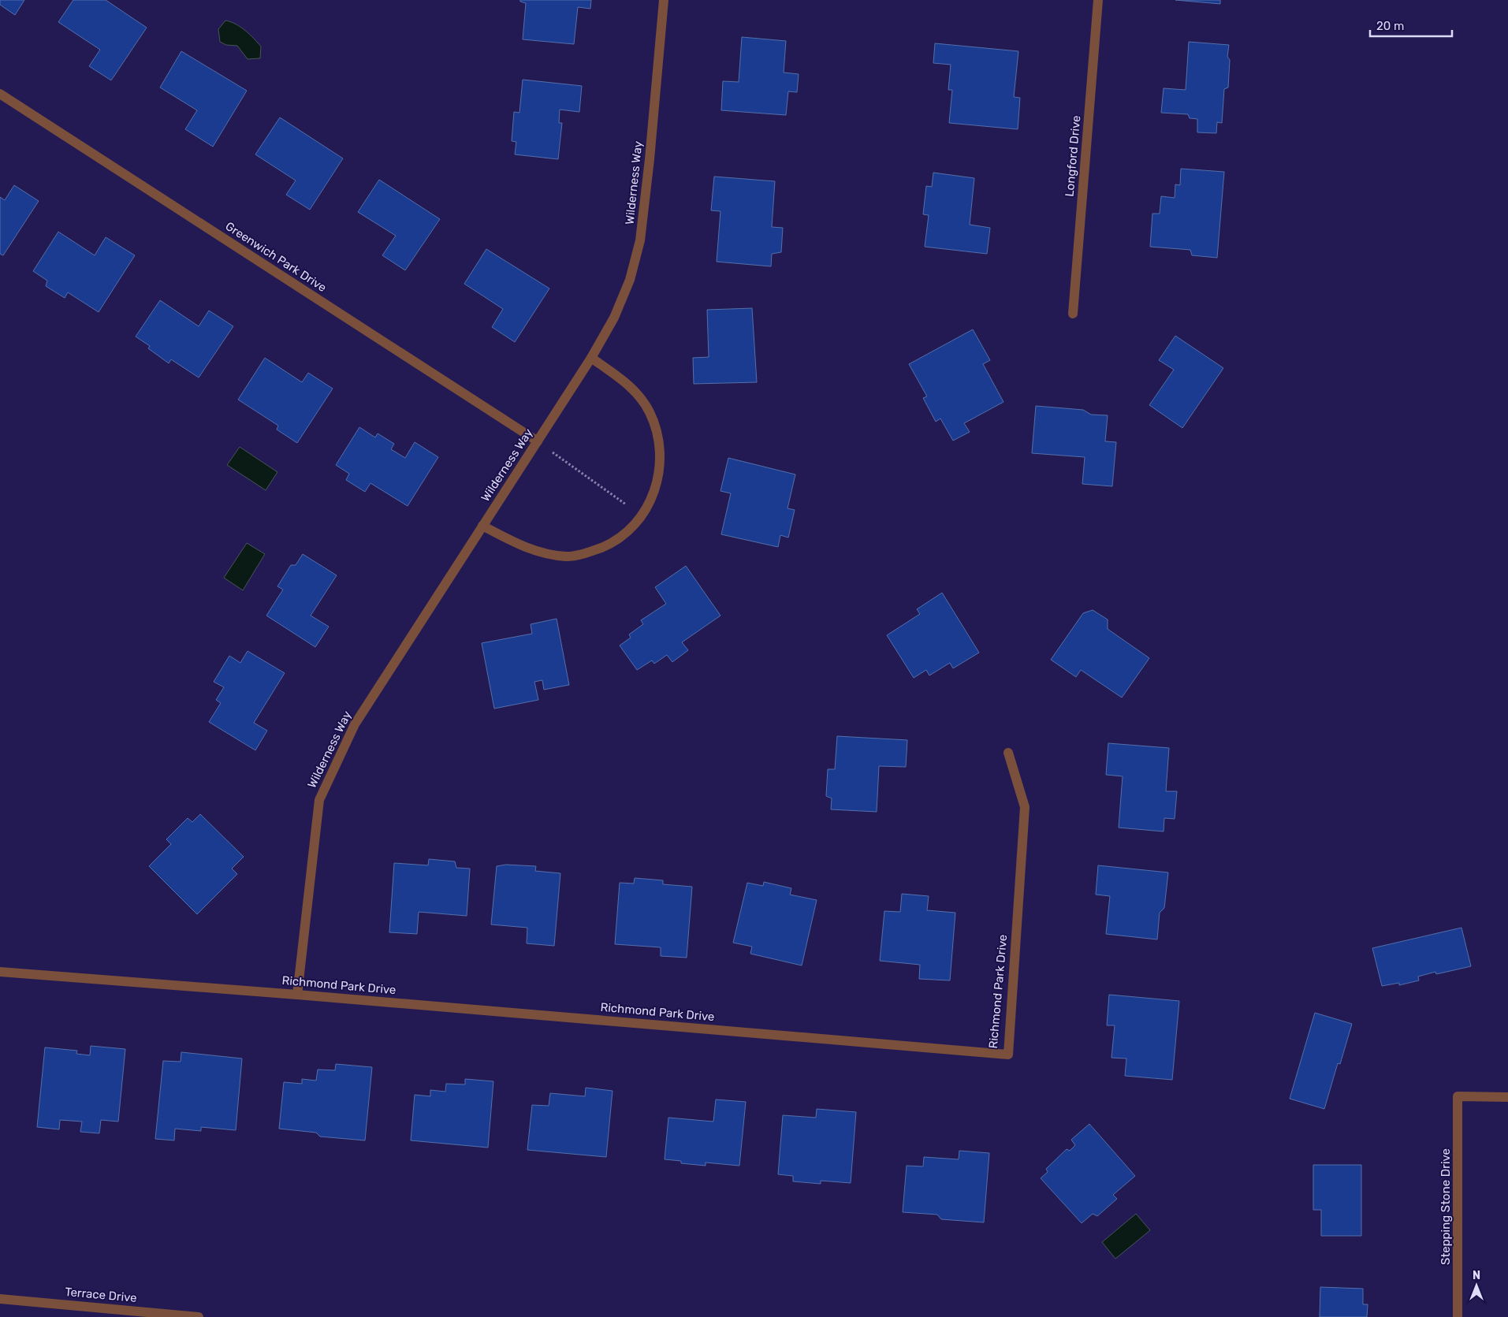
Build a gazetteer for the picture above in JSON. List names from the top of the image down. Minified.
{"streets":{"street":["Longford Drive","Wilderness Way","Greenwich Park Drive","Richmond Park Drive","Stepping Stone Drive","Terrace Drive"]},"crossings":[["Wilderness Way","Greenwich Park Drive"],["Wilderness Way","Richmond Park Drive"]],"scale_bar":"20 m","north":"top"}
